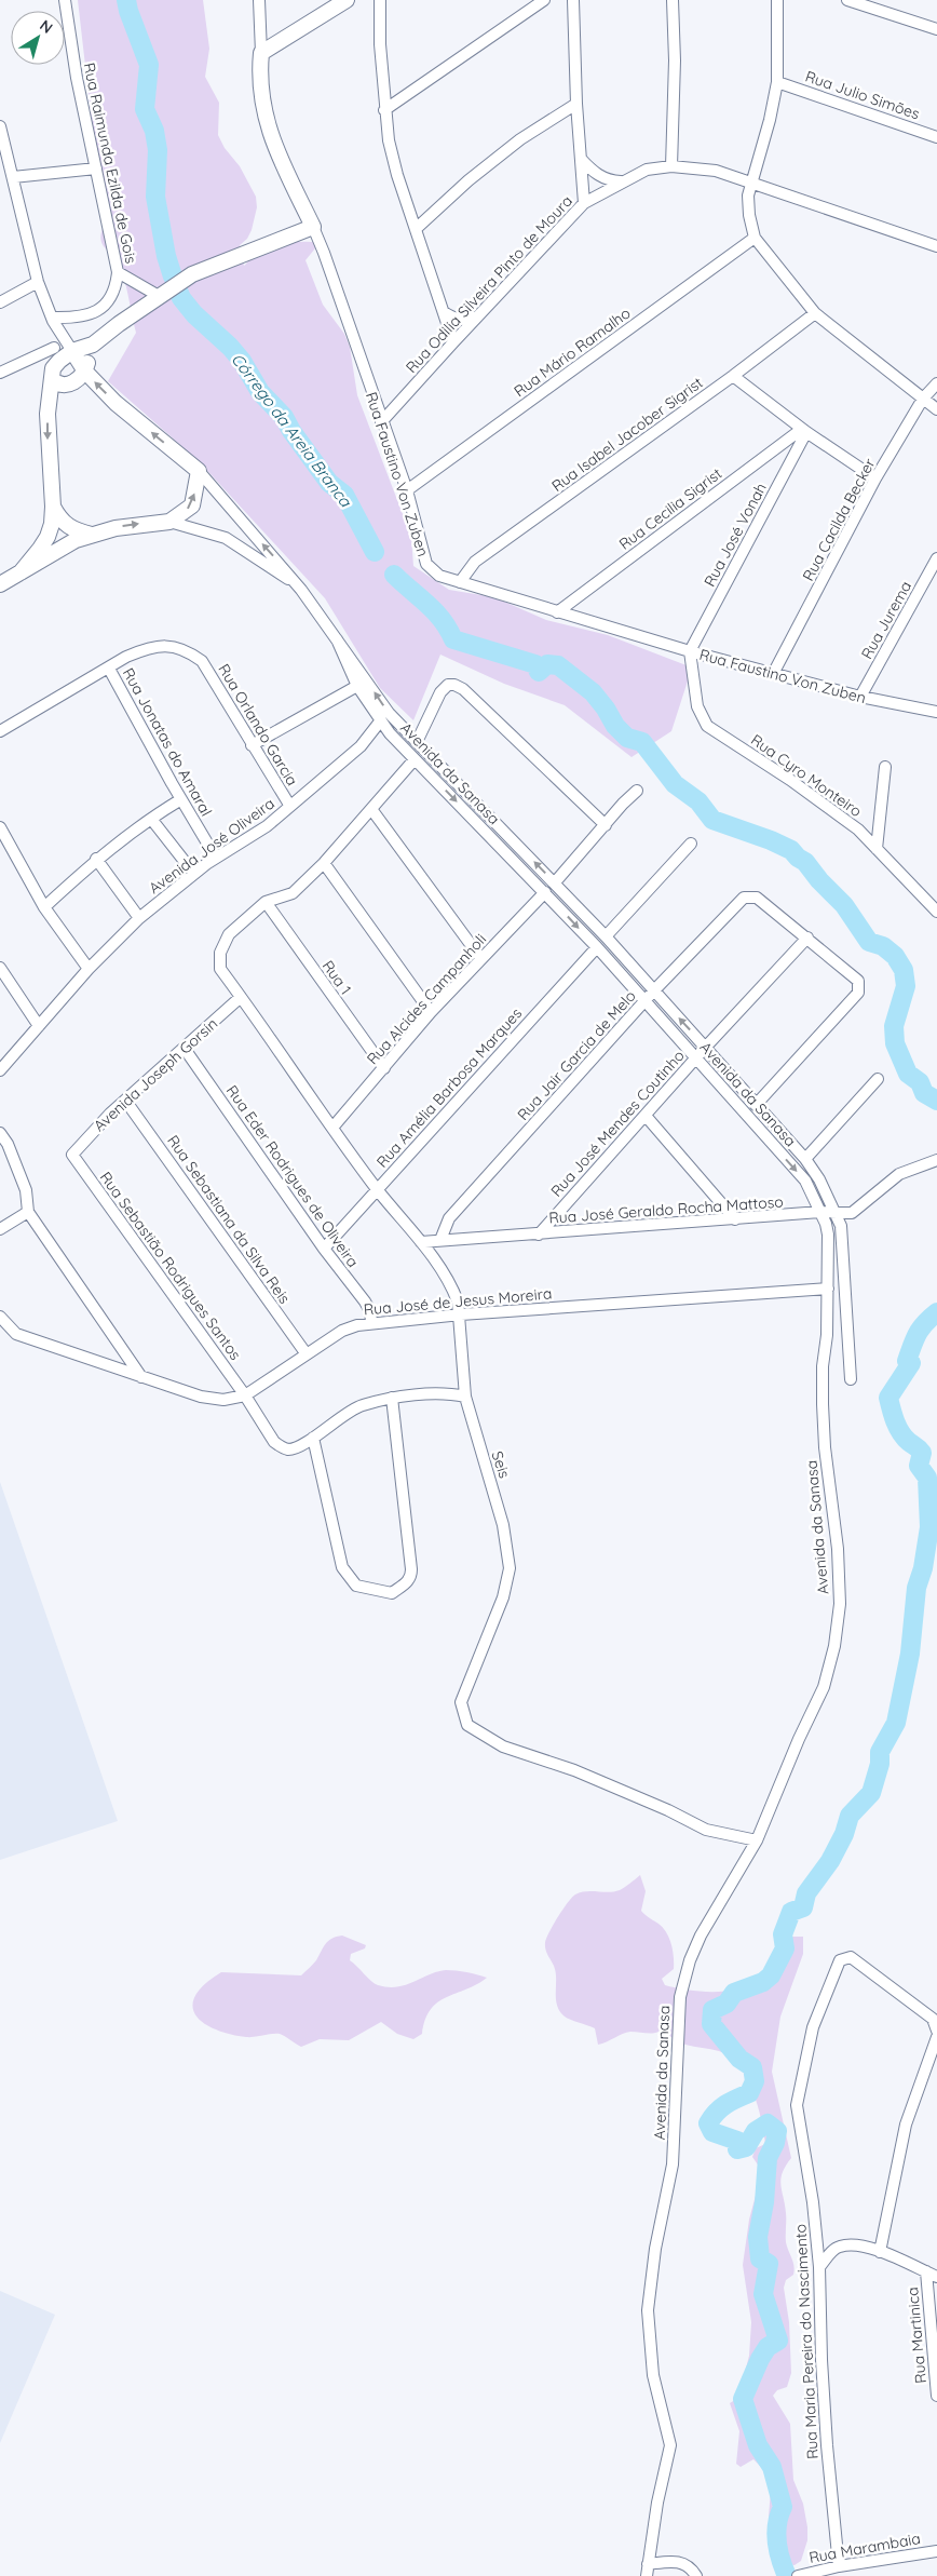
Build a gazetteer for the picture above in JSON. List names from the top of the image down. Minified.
{"streets":{"street":["Rua Julio Simões","Rua Raimunda Ezilda de Gois","Rua Odilia Silveira Pinto de Moura","Rua Mário Ramalho","Rua Isabel Jacober Sigrist","Rua Faustino Von Zuben","Rua Cecilia Sigrist","Rua Cacilda Becker","Rua José Vonah","Rua Jurema","Rua Orlando Garcia","Rua Jonatas do Amaral","Avenida da Sanasa","Rua Cyro Monteiro","Avenida José Oliveira","Rua 1","Rua Alcides Campanholi","Rua Jair Garcia de Melo","Avenida Joseph Gorsin","Rua Amélia Barbosa Marques","Rua José Mendes Coutinho","Rua Eder Rodrigues de Oliveira","Rua José Geraldo Rocha Mattoso","Rua Sebastiana da Silva Reis","Rua Sebastião Rodrigues Santos","Rua José de Jesus Moreira","Seis","Rua Martinica","Rua Maria Pereira do Nascimento","Rua Marambaia"]},"crossings":[["Rua Odilia Silveira Pinto de Moura","Rua Faustino Von Zuben"],["Rua Mário Ramalho","Rua Faustino Von Zuben"],["Rua Isabel Jacober Sigrist","Rua Faustino Von Zuben"],["Rua Faustino Von Zuben","Rua Cecilia Sigrist"],["Rua Faustino Von Zuben","Rua Cacilda Becker"],["Rua Faustino Von Zuben","Rua José Vonah"],["Rua Faustino Von Zuben","Rua Jurema"],["Rua Faustino Von Zuben","Rua Cyro Monteiro"],["Rua Cecilia Sigrist","Rua José Vonah"],["Rua José Vonah","Rua Cyro Monteiro"],["Rua Orlando Garcia","Rua Jonatas do Amaral"],["Rua Orlando Garcia","Avenida José Oliveira"],["Rua Jonatas do Amaral","Avenida José Oliveira"],["Avenida da Sanasa","Avenida José Oliveira"],["Avenida da Sanasa","Rua Alcides Campanholi"],["Avenida da Sanasa","Rua Jair Garcia de Melo"],["Avenida da Sanasa","Rua Amélia Barbosa Marques"],["Avenida da Sanasa","Rua José Mendes Coutinho"],["Avenida da Sanasa","Rua José Geraldo Rocha Mattoso"],["Avenida da Sanasa","Rua José de Jesus Moreira"],["Avenida da Sanasa","Seis"],["Rua 1","Rua Alcides Campanholi"],["Rua 1","Seis"],["Rua Alcides Campanholi","Seis"],["Rua Jair Garcia de Melo","Rua José Mendes Coutinho"],["Rua Jair Garcia de Melo","Rua José Geraldo Rocha Mattoso"],["Avenida Joseph Gorsin","Rua Eder Rodrigues de Oliveira"],["Avenida Joseph Gorsin","Rua Sebastiana da Silva Reis"],["Avenida Joseph Gorsin","Rua Sebastião Rodrigues Santos"],["Avenida Joseph Gorsin","Seis"],["Rua Amélia Barbosa Marques","Rua Eder Rodrigues de Oliveira"],["Rua Amélia Barbosa Marques","Seis"],["Rua José Mendes Coutinho","Rua José Geraldo Rocha Mattoso"],["Rua Eder Rodrigues de Oliveira","Rua José de Jesus Moreira"],["Rua José Geraldo Rocha Mattoso","Seis"],["Rua Sebastiana da Silva Reis","Rua José de Jesus Moreira"],["Rua Sebastião Rodrigues Santos","Rua José de Jesus Moreira"],["Rua José de Jesus Moreira","Seis"],["Rua Maria Pereira do Nascimento","Rua Marambaia"]],"water":["Córrego da Areia Branca"],"north":"top right"}
